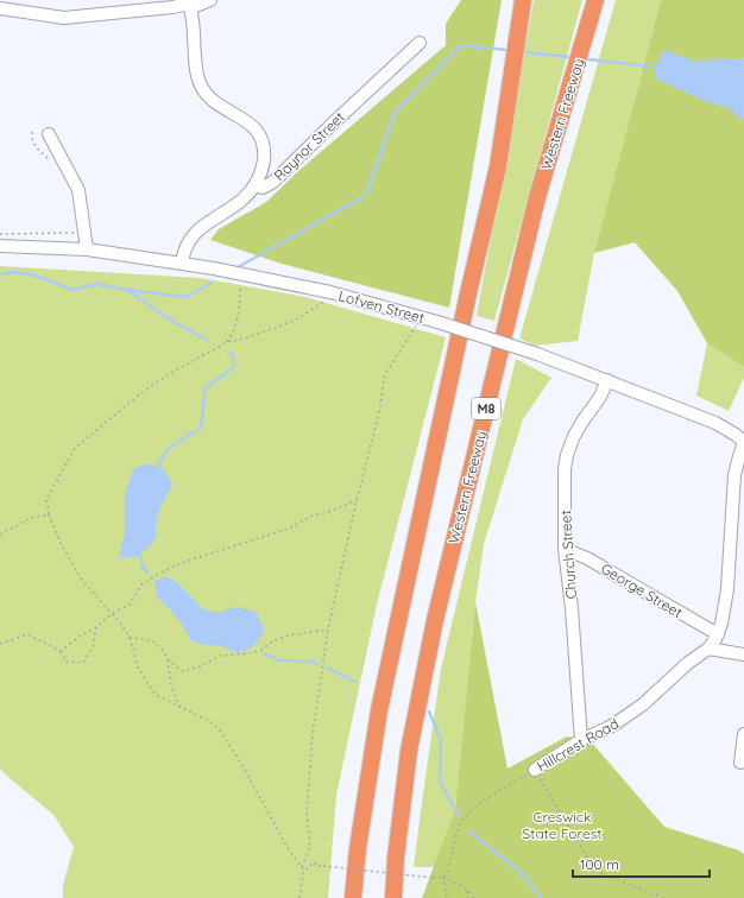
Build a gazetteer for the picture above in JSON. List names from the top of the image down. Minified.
{"streets":{"highway":["Western Freeway","M8"],"street":["Raynor Street","Lofven Street","Church Street","George Street","Hillcrest Road"]},"crossings":[["Raynor Street","Lofven Street"],["Lofven Street","Church Street"],["Lofven Street","Hillcrest Road"],["Church Street","George Street"],["Church Street","Hillcrest Road"],["George Street","Hillcrest Road"]],"parks":["Creswick State Forest"],"scale_bar":"100 m"}
